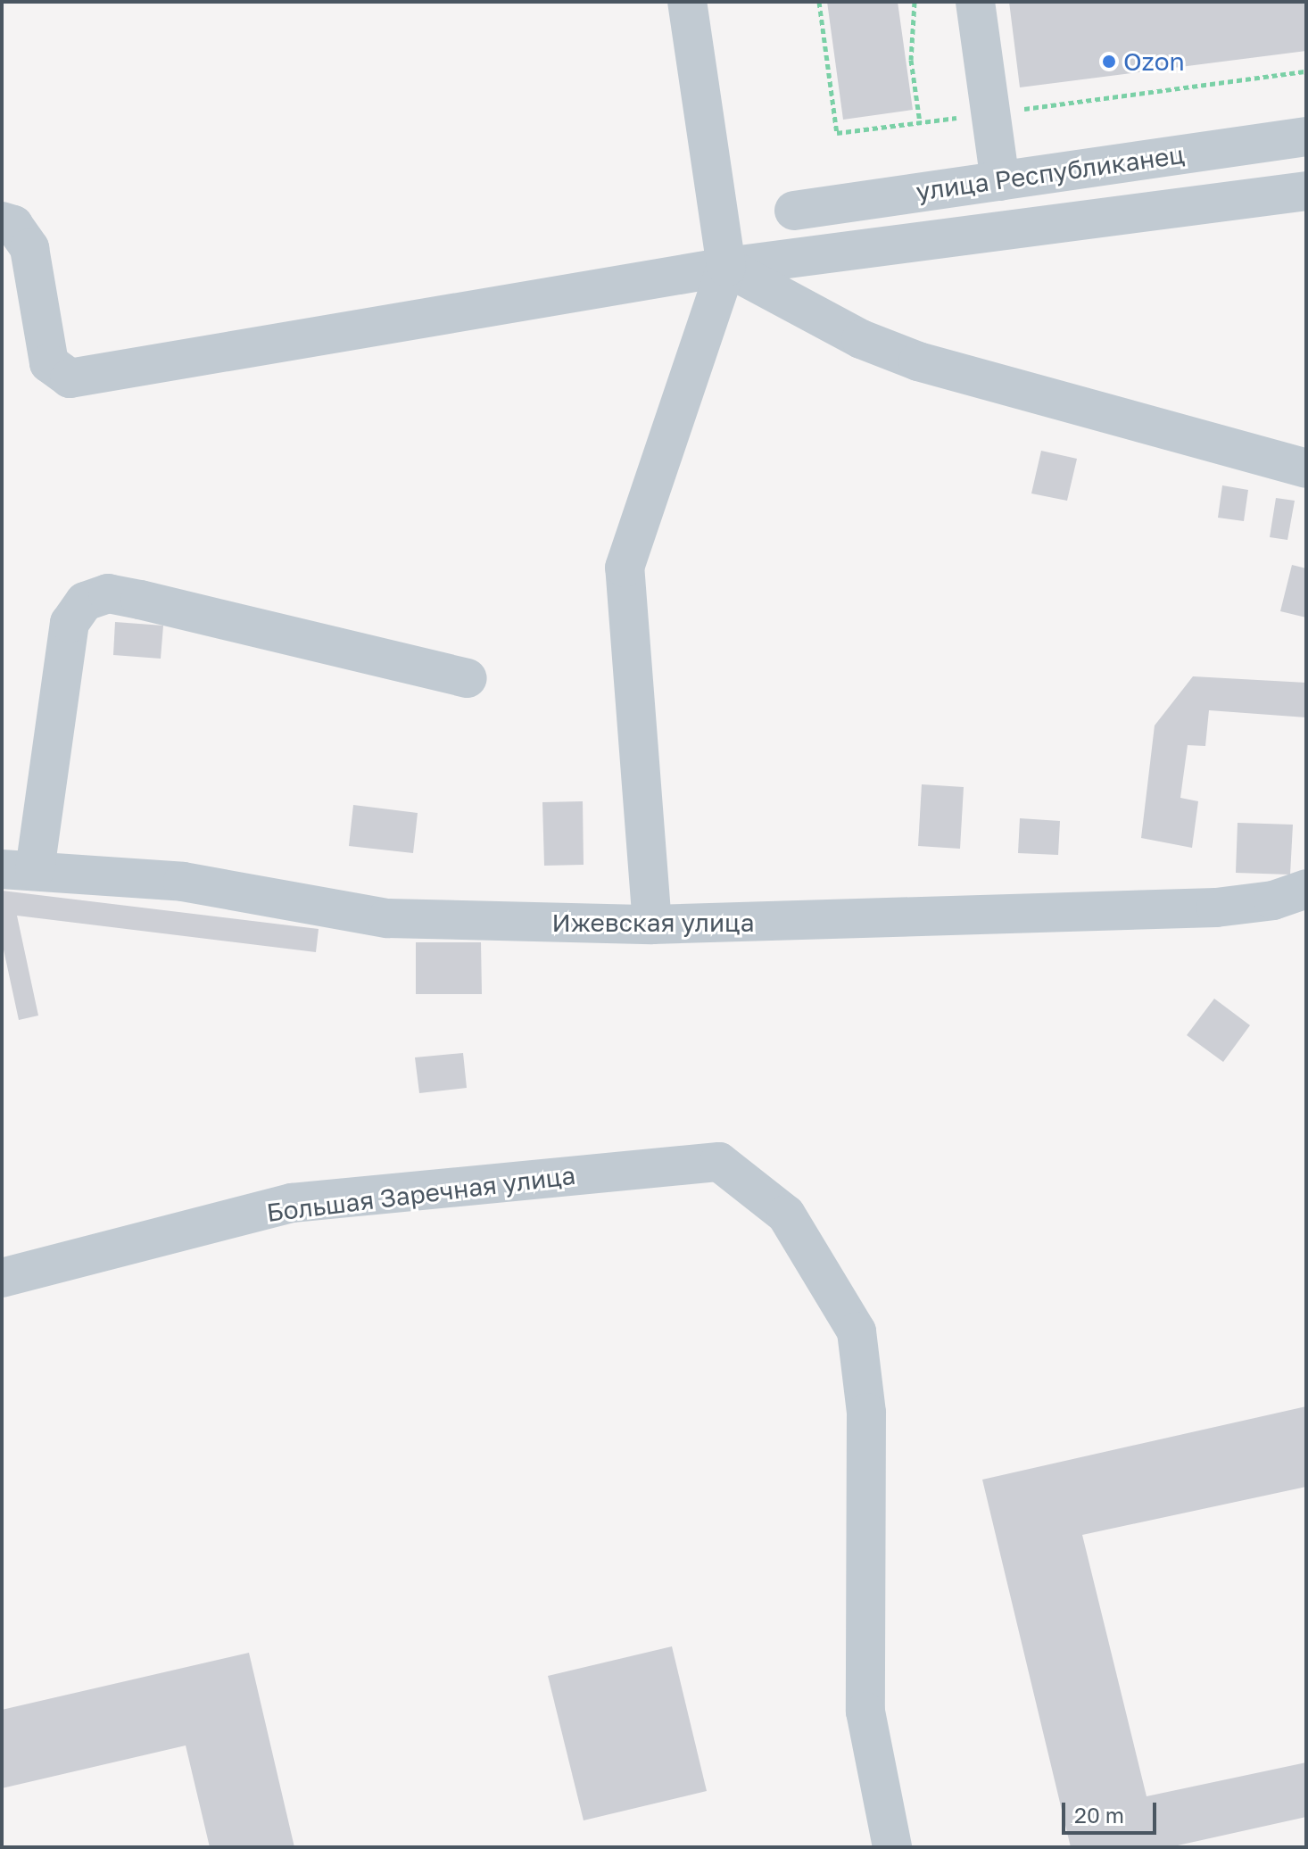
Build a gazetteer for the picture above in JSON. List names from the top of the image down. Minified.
{"streets":{"street":["улица Республиканец","Ижевская улица","Большая Заречная улица"]},"places":["Ozon"],"scale_bar":"20 m"}
